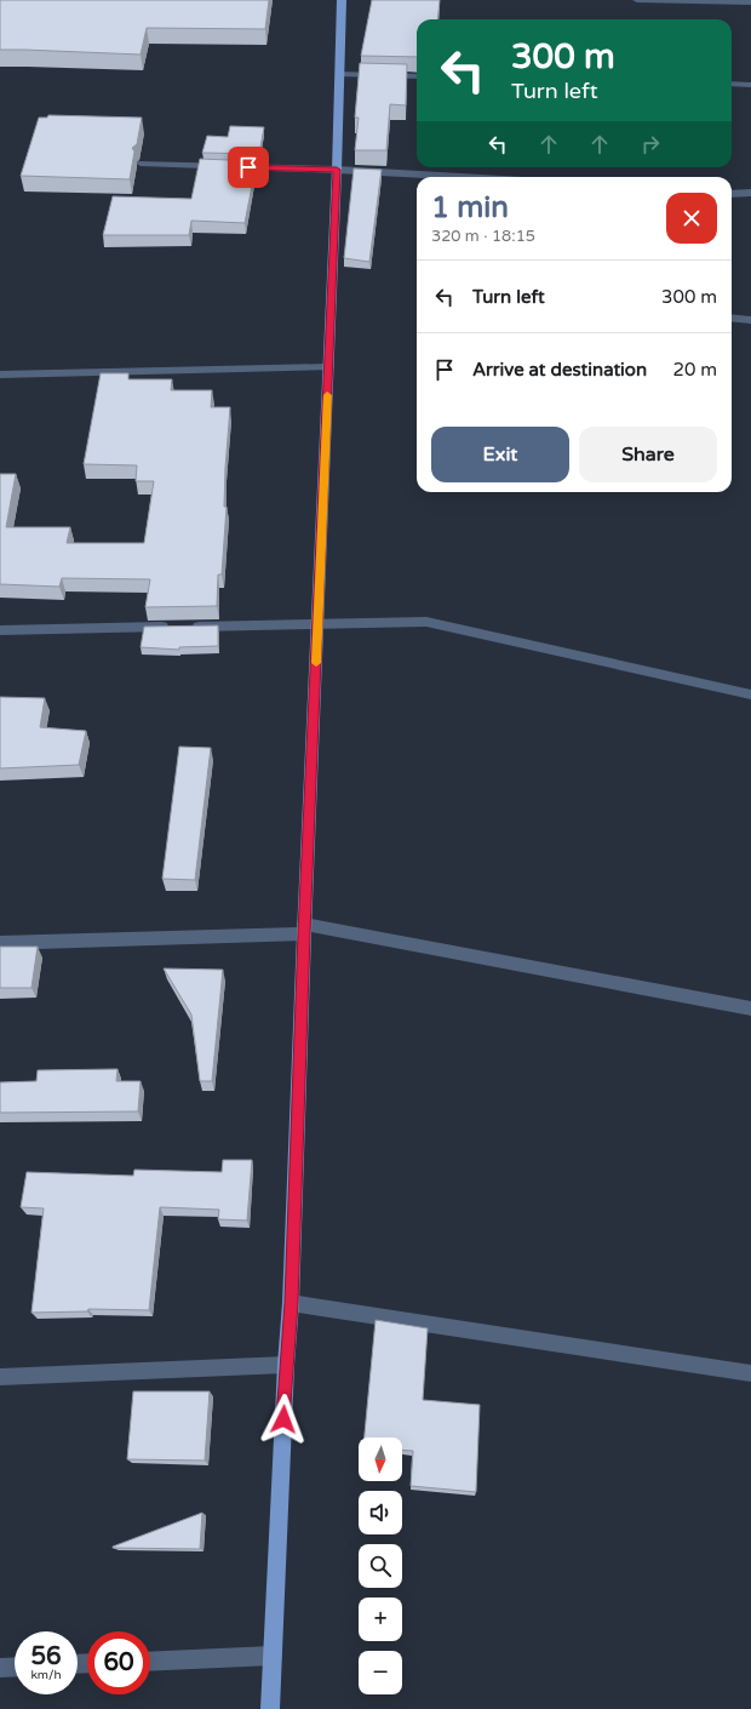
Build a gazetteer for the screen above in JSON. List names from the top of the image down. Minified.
{"north":"bottom","page":{"turn":["300 m","Turn left"],"heading":["1 min","320 m · 18:15"],"list":[{"name":"Turn left","value":"300 m"},{"name":"Arrive at destination","value":"20 m"}],"buttons":["Exit","Share"],"map_buttons":["+","−"],"speed":"56 km/h","limit":"60"}}
